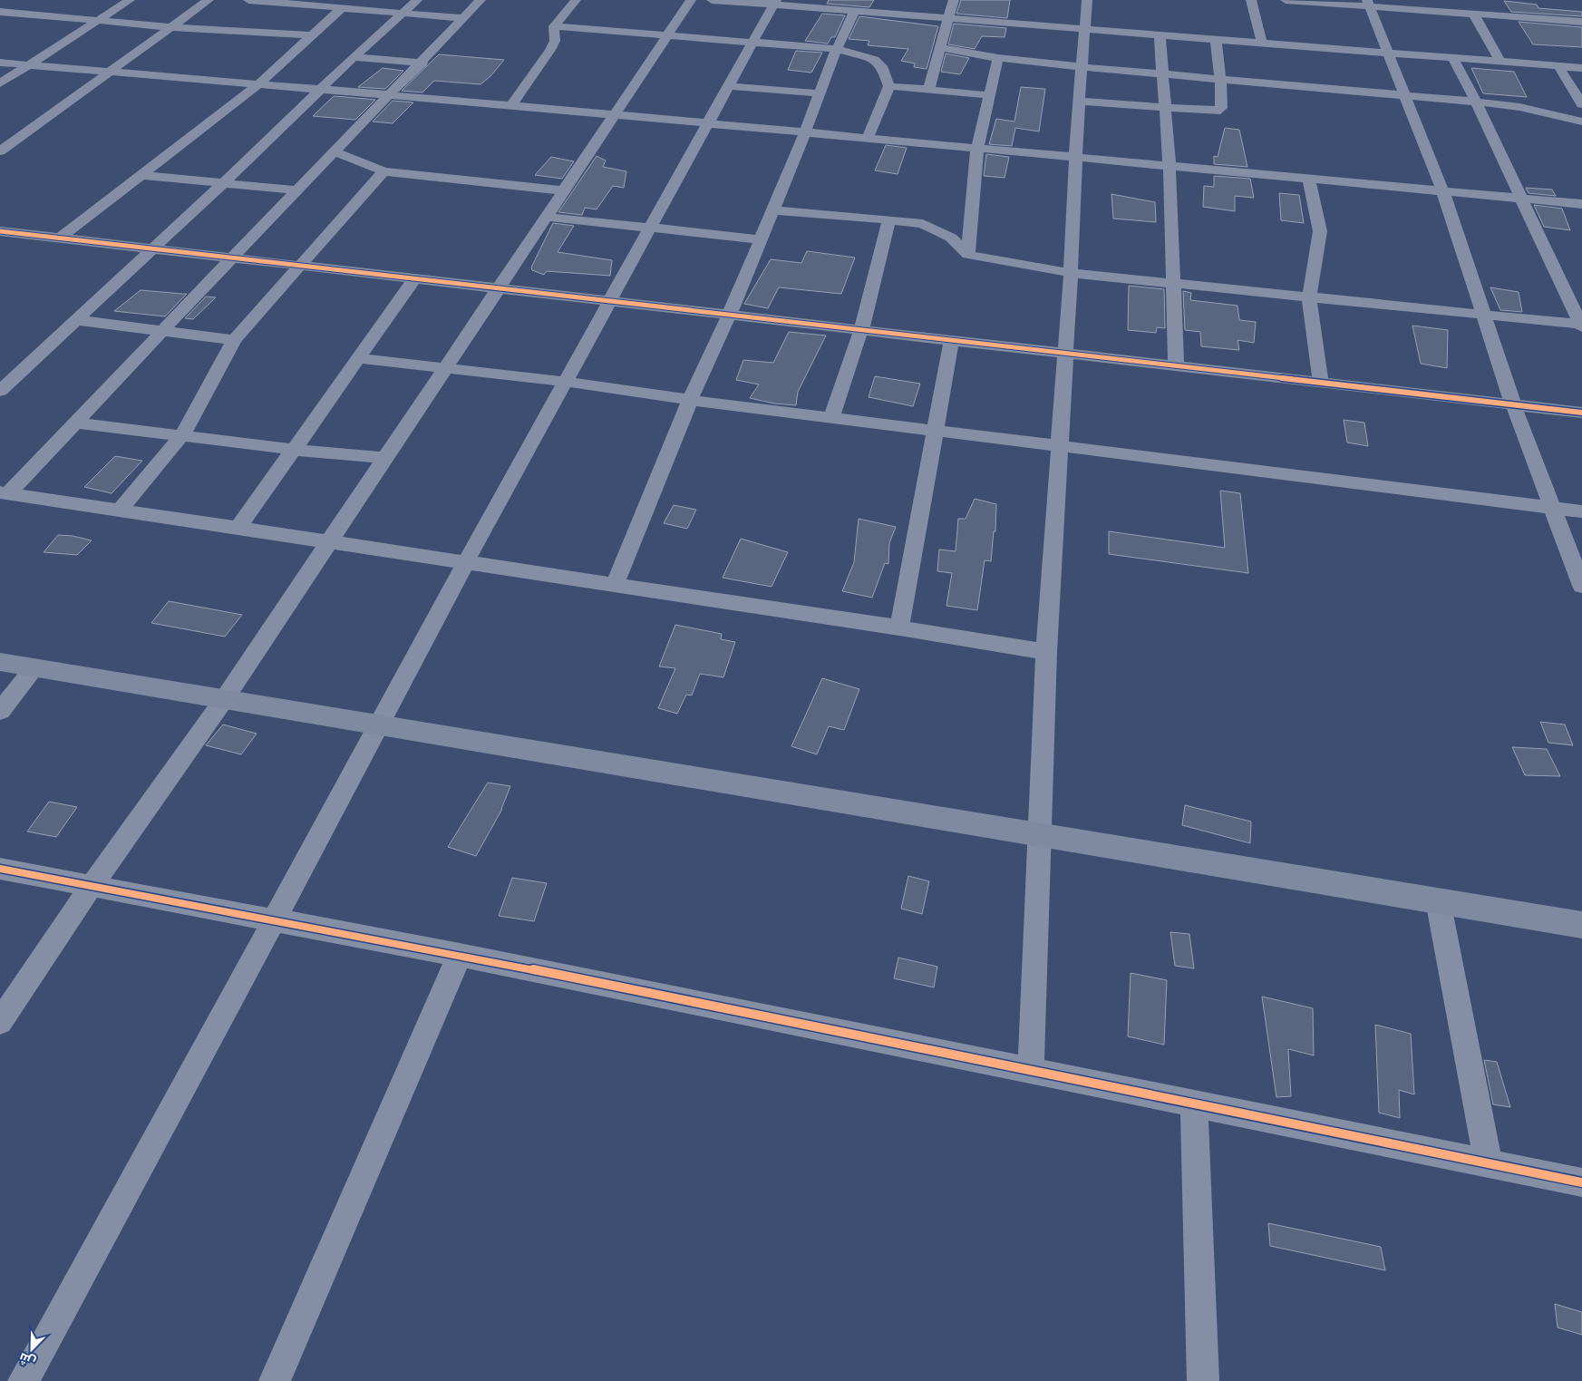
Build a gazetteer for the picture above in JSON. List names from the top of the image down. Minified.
{"north":"bottom left"}
